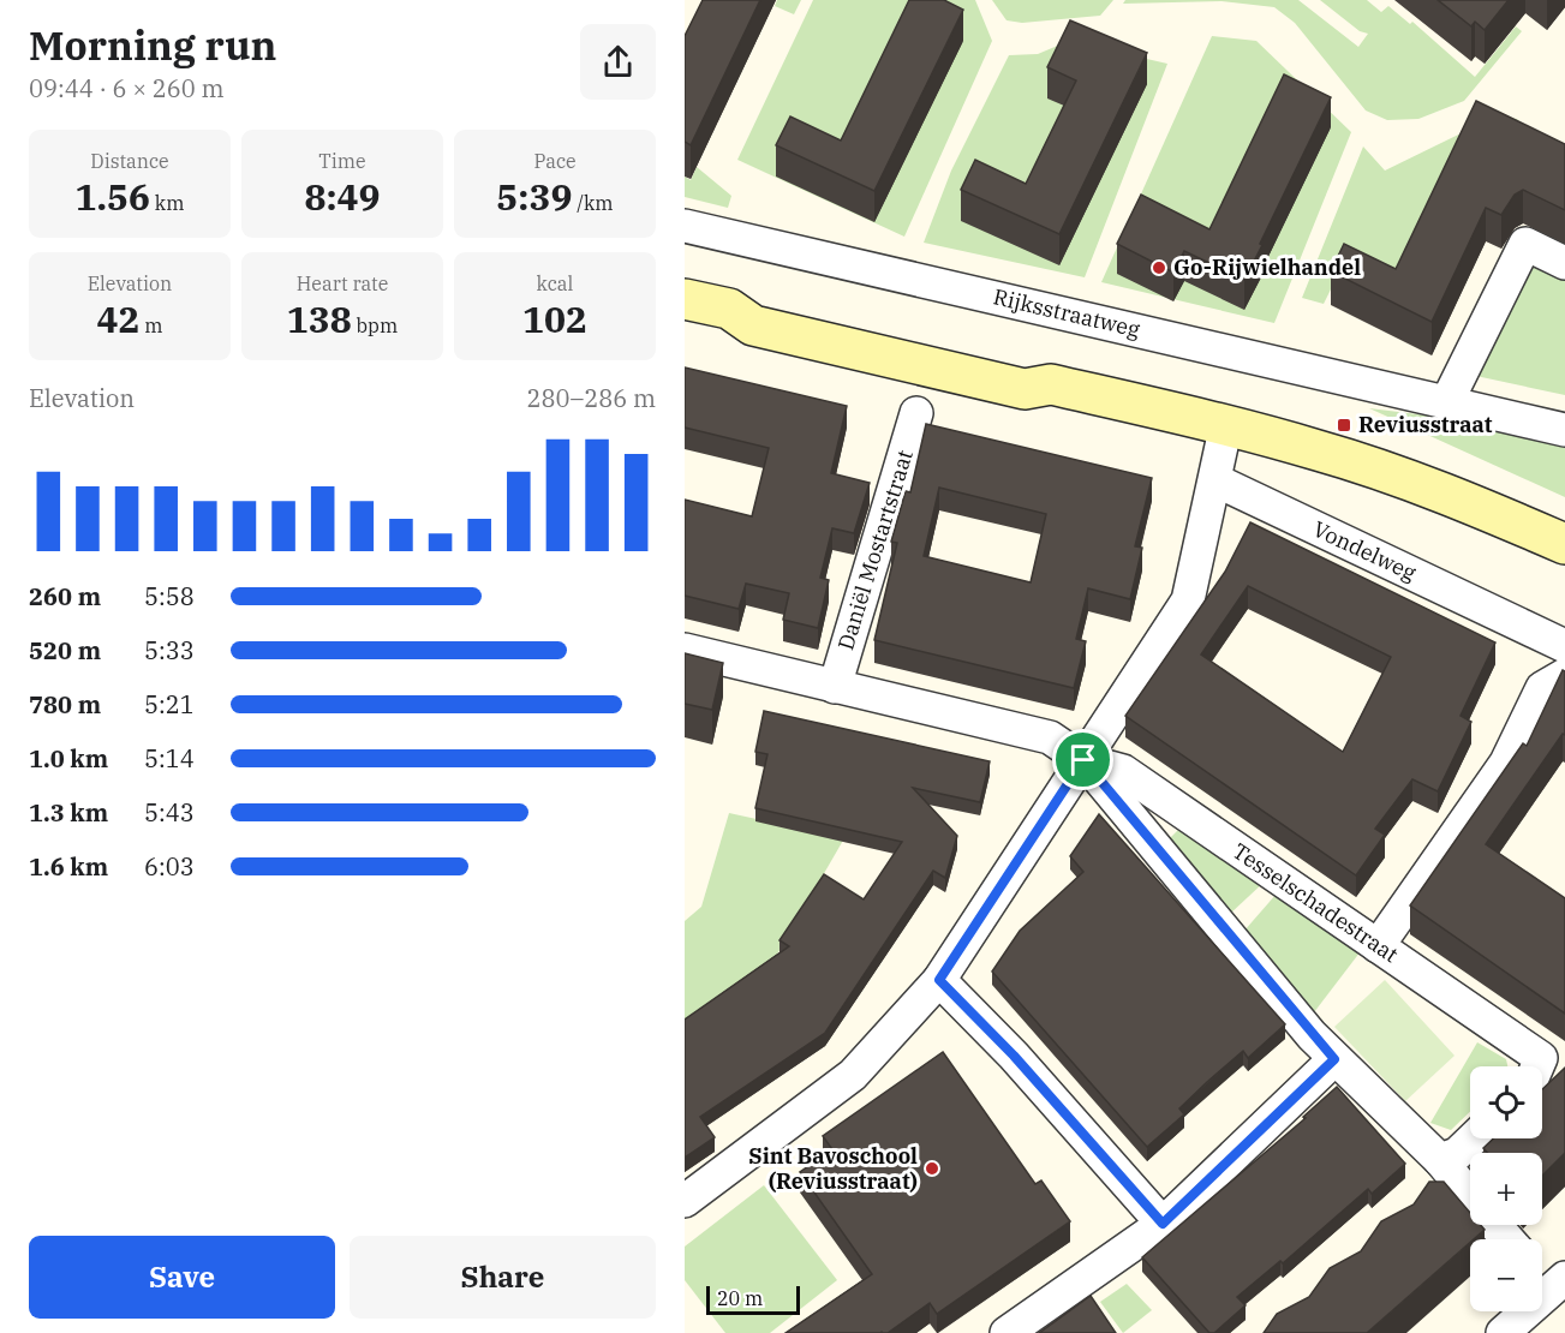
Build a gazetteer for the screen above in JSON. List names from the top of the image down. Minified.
{"streets":{"street":["Rijksstraatweg","Daniël Mostartstraat","Vondelweg","Tesselschadestraat"]},"crossings":[["Daniël Mostartstraat","Tesselschadestraat"]],"places":{"other":["Go-Rijwielhandel","Sint Bavoschool (Reviusstraat)"],"transit":["Reviusstraat"]},"scale_bar":"20 m","page":{"heading":["Morning run","09:44 · 6 × 260 m"],"stats":[["Distance","1.56 km"],["Time","8:49"],["Pace","5:39 /km"],["Elevation","42 m"],["Heart rate","138 bpm"],["kcal","102"]],"chart":["Elevation","280–286 m"],"list":[{"name":"260 m","note":"5:58"},{"name":"520 m","note":"5:33"},{"name":"780 m","note":"5:21"},{"name":"1.0 km","note":"5:14"},{"name":"1.3 km","note":"5:43"},{"name":"1.6 km","note":"6:03"}],"map_buttons":["+","−"],"buttons":["Save","Share"],"scale":"20 m"}}
